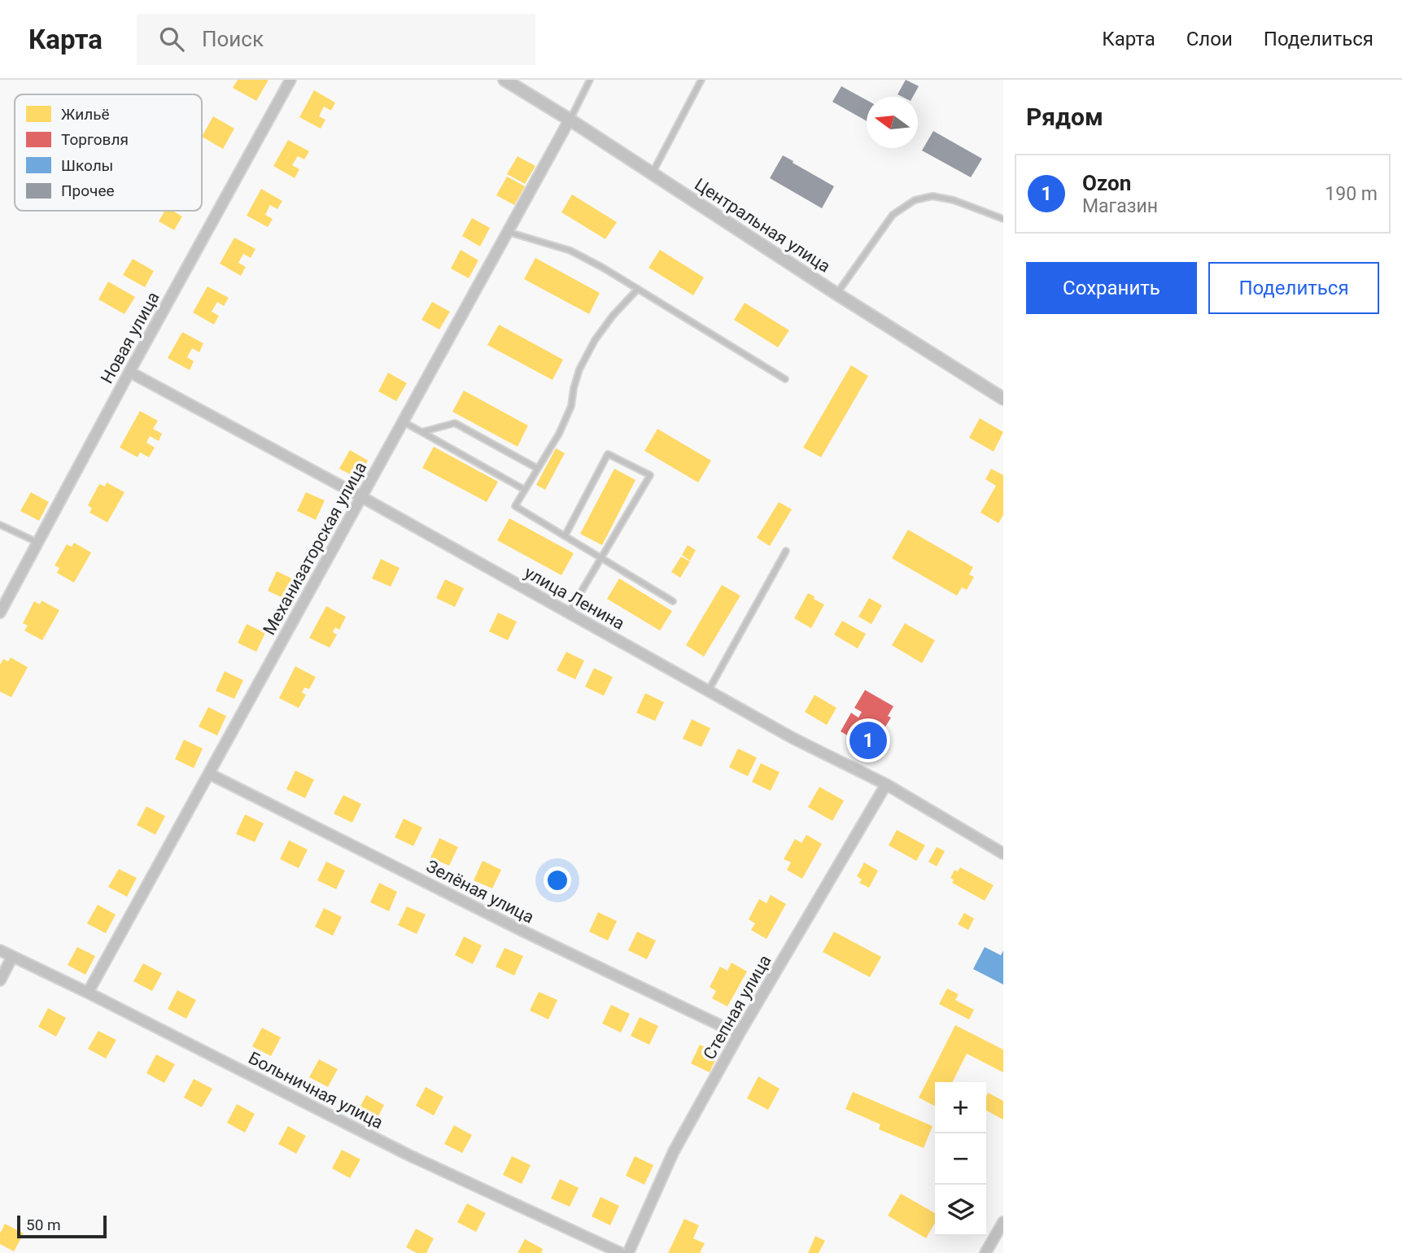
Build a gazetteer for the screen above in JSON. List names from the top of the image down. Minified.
{"streets":{"street":["Центральная улица","Новая улица","Механизаторская улица","улица Ленина","Зелёная улица","Степная улица","Больничная улица"]},"crossings":[["Центральная улица","Механизаторская улица"],["Новая улица","улица Ленина"],["Механизаторская улица","улица Ленина"],["Механизаторская улица","Зелёная улица"],["Механизаторская улица","Больничная улица"],["улица Ленина","Степная улица"],["Зелёная улица","Степная улица"]],"legend":["Жильё","Торговля","Школы","Прочее"],"scale_bar":"50 m","north":"left","page":{"header":"Карта","search":"Поиск","nav":["Карта","Слои","Поделиться"],"heading":"Рядом","list":[{"mark":"1","name":"Ozon","note":"Магазин","value":"190 m"}],"buttons":["Сохранить","Поделиться"],"pins":"1","map_buttons":["+","−"],"scale":"50 m"}}
